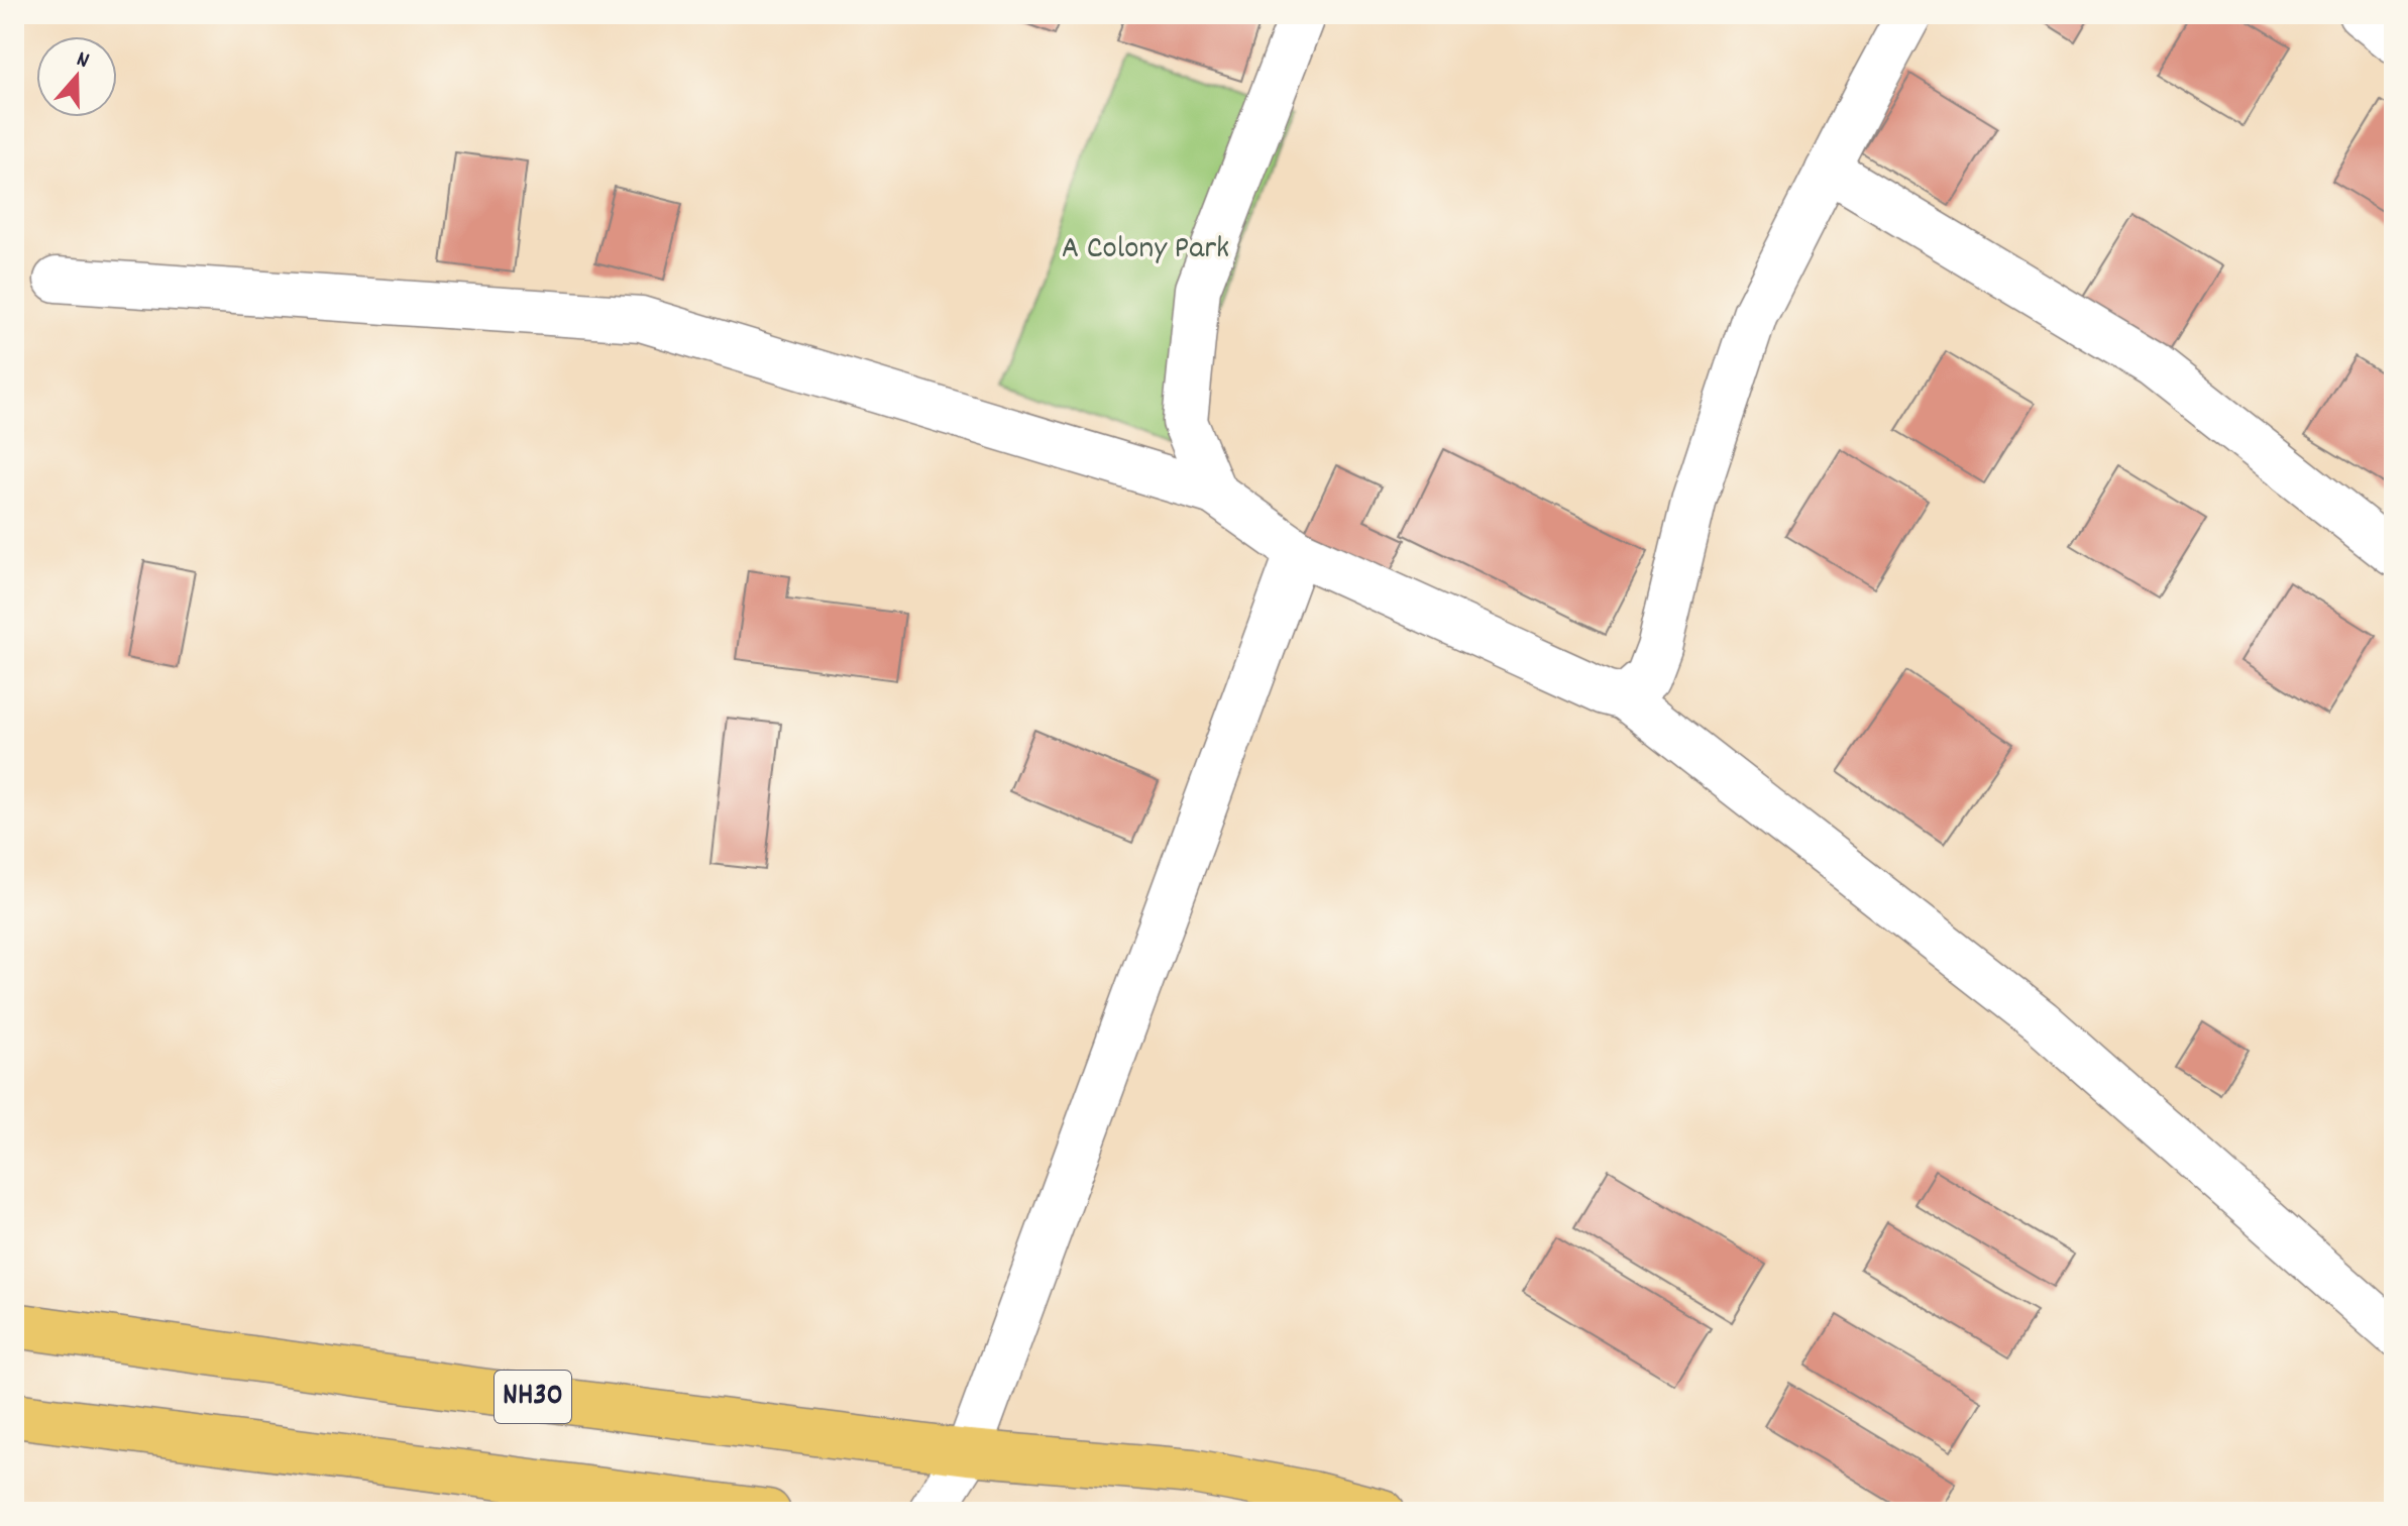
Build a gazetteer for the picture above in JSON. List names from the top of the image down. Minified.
{"streets":{"highway":["NH30"]},"parks":["A Colony Park"],"north":"top"}
